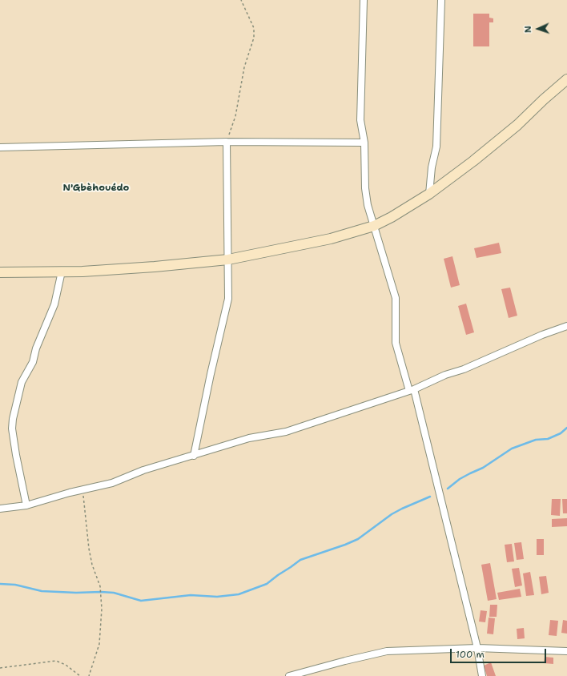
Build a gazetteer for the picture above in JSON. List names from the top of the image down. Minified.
{"districts":["N'Gbèhouédo"],"scale_bar":"100 m","north":"left"}
